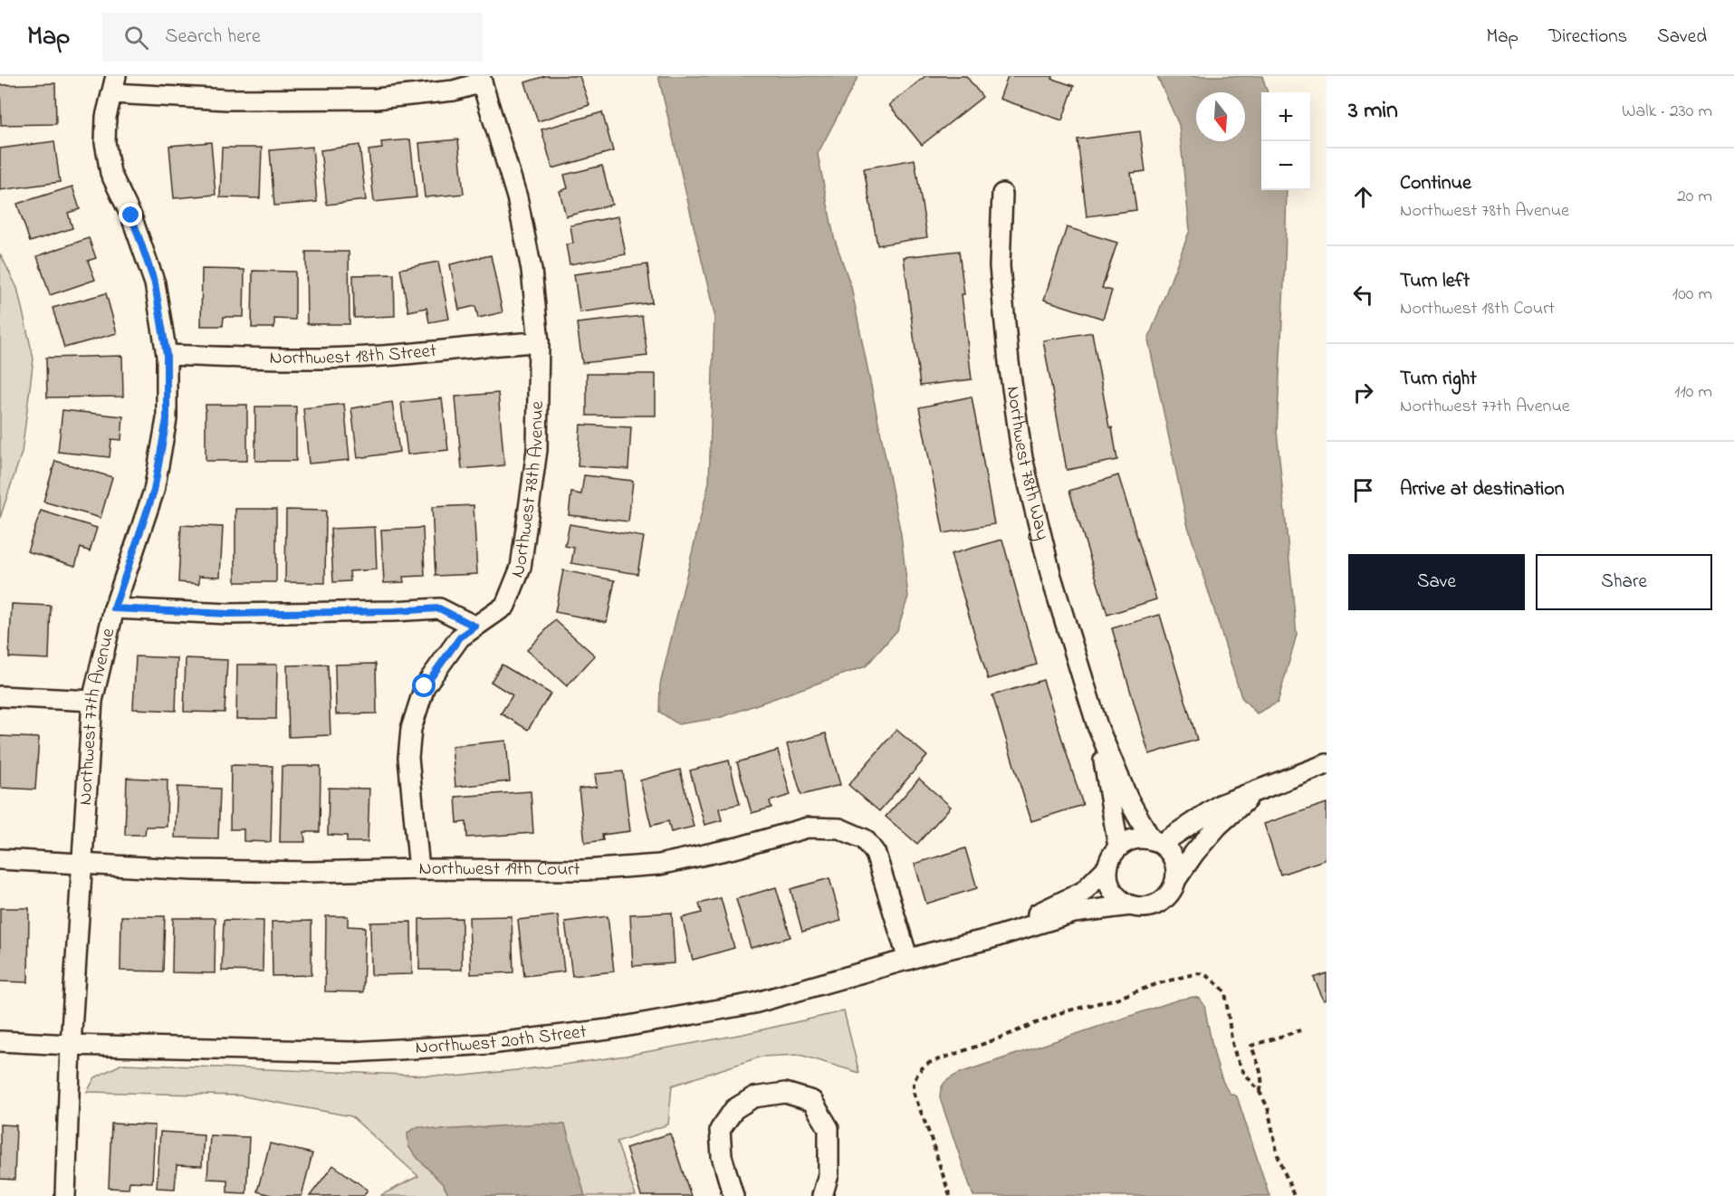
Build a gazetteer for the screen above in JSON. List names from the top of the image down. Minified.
{"streets":{"street":["Northwest 18th Street","Northwest 78th Way","Northwest 78th Avenue","Northwest 77th Avenue","Northwest 19th Court","Northwest 20th Street"]},"crossings":[["Northwest 18th Street","Northwest 78th Avenue"],["Northwest 18th Street","Northwest 77th Avenue"],["Northwest 78th Way","Northwest 20th Street"],["Northwest 78th Avenue","Northwest 19th Court"],["Northwest 77th Avenue","Northwest 19th Court"],["Northwest 77th Avenue","Northwest 20th Street"],["Northwest 19th Court","Northwest 20th Street"]],"north":"bottom","page":{"header":"Map","search":"Search here","nav":["Map","Directions","Saved"],"heading":["3 min","Walk · 230 m"],"map_buttons":["+","−"],"list":[["Continue","Northwest 78th Avenue","20 m"],["Turn left","Northwest 18th Court","100 m"],["Turn right","Northwest 77th Avenue","110 m"],"Arrive at destination"],"buttons":["Save","Share"]}}
